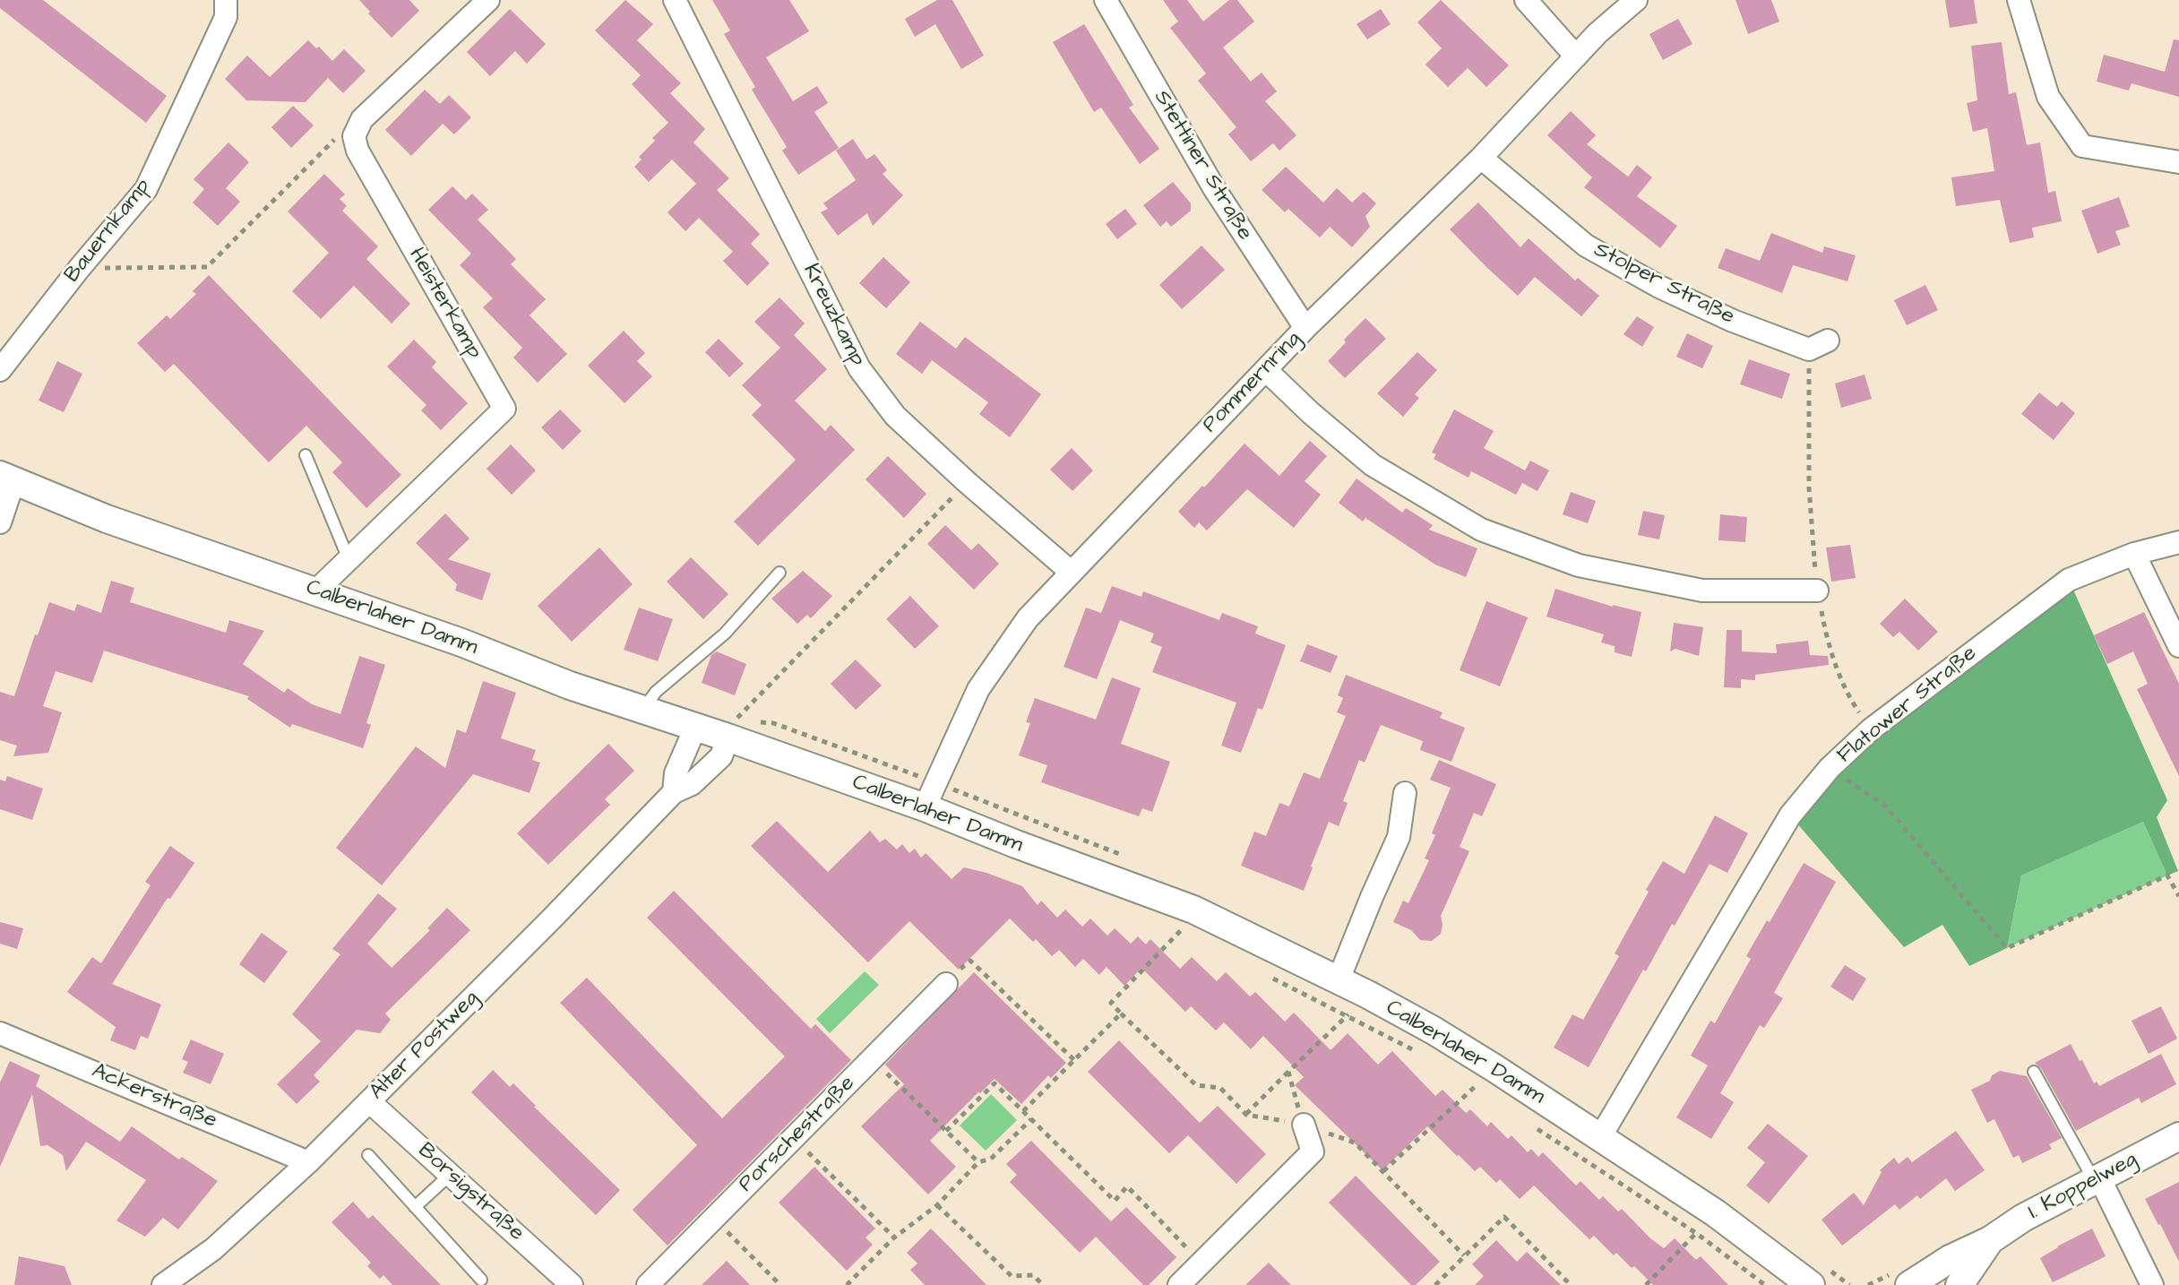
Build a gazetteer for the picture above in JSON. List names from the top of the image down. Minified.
{"streets":{"street":["Stettiner Straße","Bauernkamp","Stolper Straße","Heisterkamp","Kreuzkamp","Pommernring","Calberlaher Damm","Flatower Straße","Alter Postweg","Ackerstraße","Porschestraße","I. Koppelweg","Borsigstraße"]},"crossings":[["Stettiner Straße","Pommernring"],["Stolper Straße","Pommernring"],["Heisterkamp","Calberlaher Damm"],["Kreuzkamp","Pommernring"],["Pommernring","Calberlaher Damm"],["Calberlaher Damm","Flatower Straße"],["Calberlaher Damm","Alter Postweg"],["Alter Postweg","Ackerstraße"],["Alter Postweg","Borsigstraße"]]}
